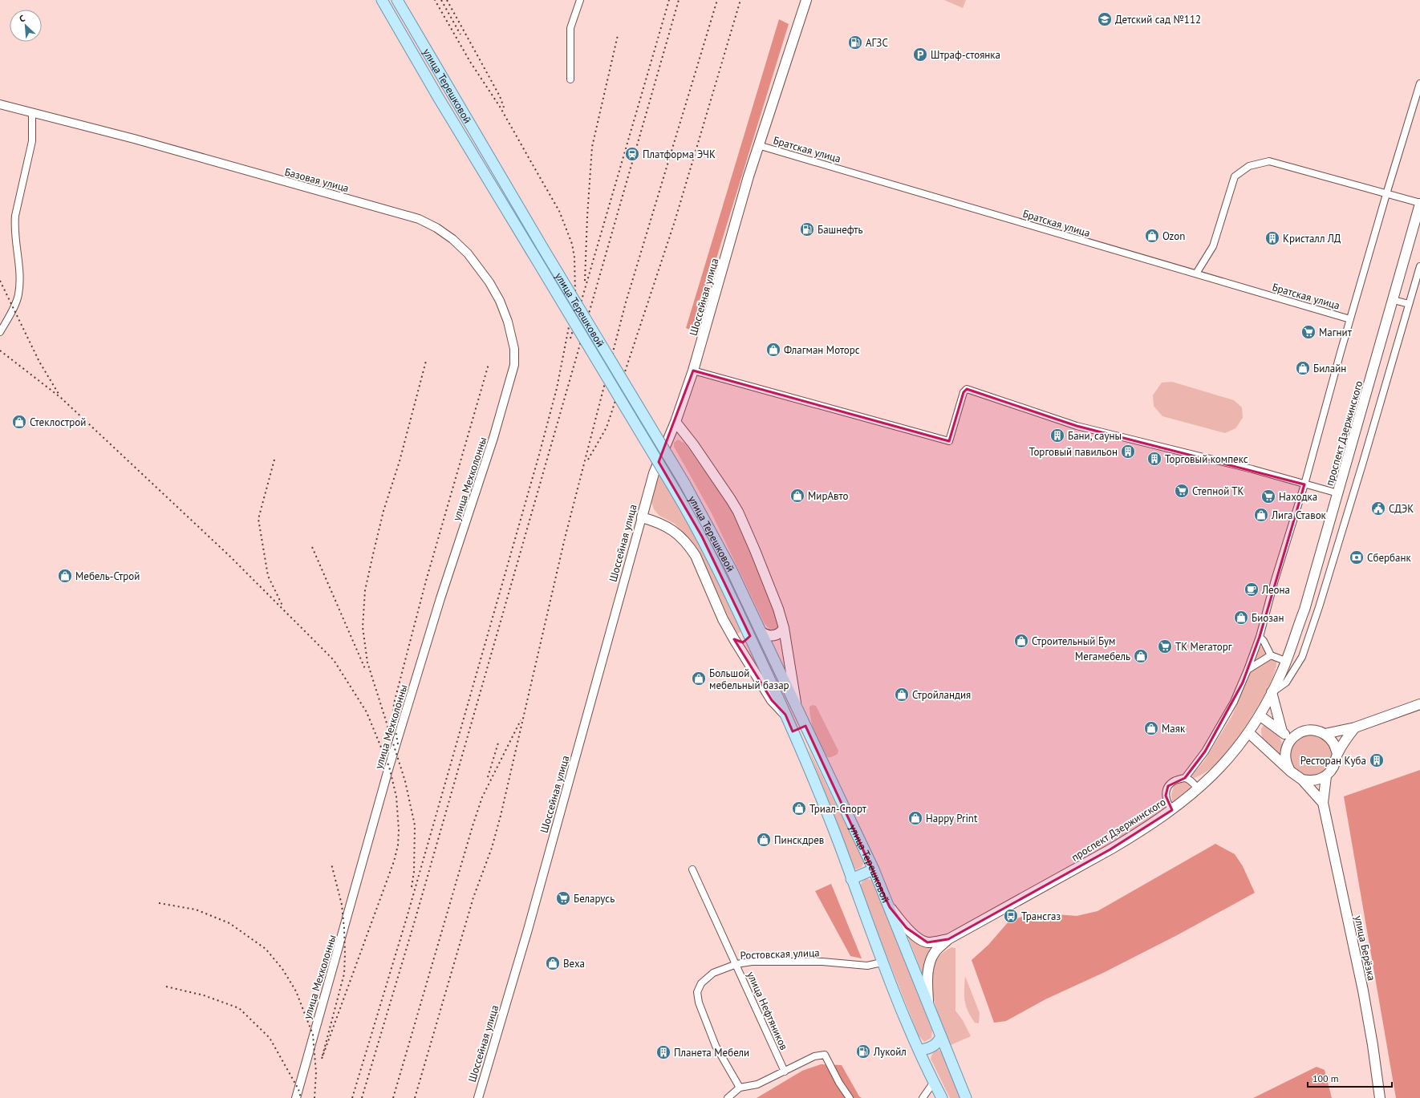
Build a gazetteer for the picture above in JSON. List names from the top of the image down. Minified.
{"streets":{"main road":["улица Терешковой","Шоссейная улица","проспект Дзержинского","улица Берёзка"],"street":["Братская улица","Базовая улица","улица Мехколонны","Ростовская улица","улица Нефтяников"]},"crossings":[["улица Терешковой","Ростовская улица"],["Братская улица","Шоссейная улица"],["Базовая улица","улица Мехколонны"],["Ростовская улица","улица Нефтяников"]],"places":{"school or university":["Детский сад №112"],"fuel station":["АГЗС","Башнефть","Лукойл"],"parking":["Штраф-стоянка"],"station":["Платформа ЭЧК"],"shop":["Ozon","Флагман Моторс","Билайн","Стеклострой","МирАвто","Лига Ставок","Мебель-Строй","Биозан","Строительный Бум","Мегамебель","Большой мебельный базар","Стройландия","Маяк","Триал-Спорт","Happy Print","Пинскдрев","Веха"],"building":["Кристалл ЛД","Бани, сауны","Торговый павильон","Торговый компекс","Ресторан Куба","Планета Мебели"],"supermarket":["Магнит","Степной ТК","Находка","ТК Мегаторг","Беларусь"],"public building":["СДЭК"],"bank":["Сбербанк"],"cafe":["Леона"],"bus stop":["Трансгаз"]},"scale_bar":"100 m","north":"top left"}
